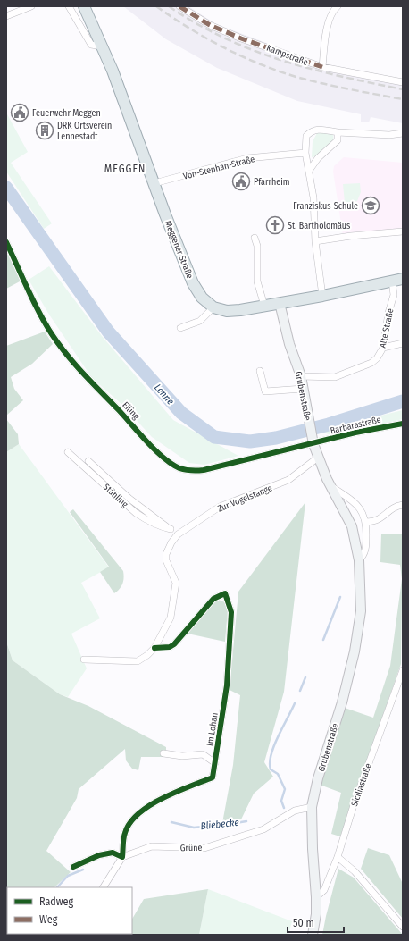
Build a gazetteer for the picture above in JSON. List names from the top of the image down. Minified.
{"streets":{"main road":["Meggener Straße","Grubenstraße"],"street":["Kampstraße","Von-Stephan-Straße","Alte Straße","Eiling","Barbarastraße","Stähling","Zur Vogelstange","Im Lohan","Siciliastraße","Grüne"]},"crossings":[["Von-Stephan-Straße","Meggener Straße"],["Alte Straße","Grubenstraße"],["Grubenstraße","Eiling"],["Grubenstraße","Barbarastraße"],["Grubenstraße","Zur Vogelstange"],["Grubenstraße","Siciliastraße"],["Grubenstraße","Grüne"],["Eiling","Barbarastraße"],["Stähling","Zur Vogelstange"],["Zur Vogelstange","Im Lohan"],["Im Lohan","Grüne"]],"districts":["MEGGEN"],"water":["Lenne","Bliebecke"],"places":{"public building":["Feuerwehr Meggen","Pfarrheim"],"building":["DRK Ortsverein Lennestadt"],"school or university":["Franziskus-Schule"],"church":["St. Bartholomäus"]},"legend":["Radweg","Weg"],"scale_bar":"50 m"}
